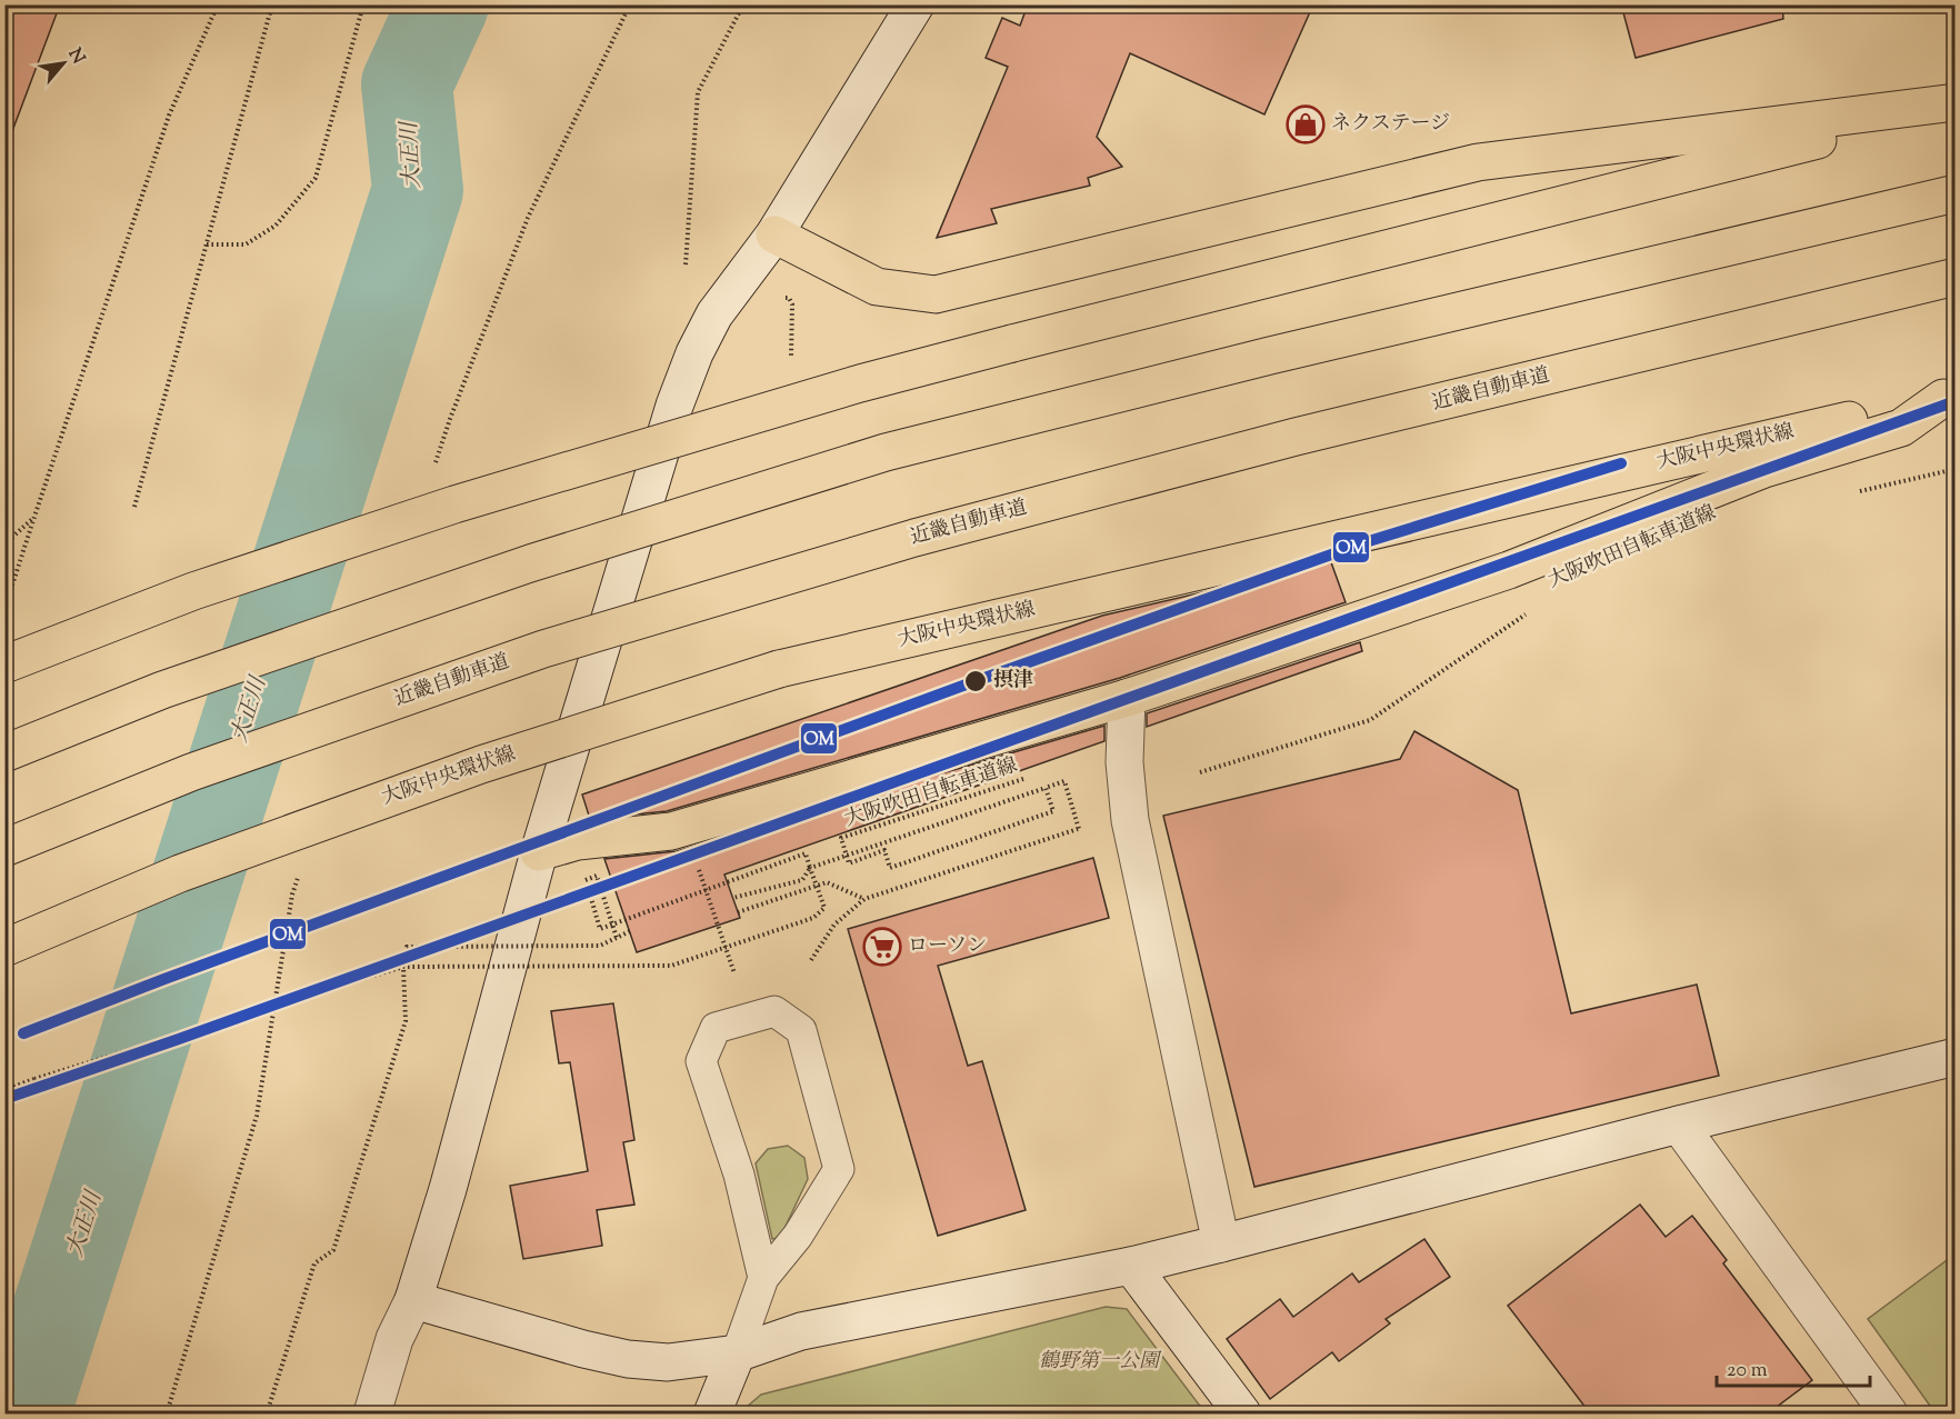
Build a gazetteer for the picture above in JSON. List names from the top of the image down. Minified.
{"streets":{"main road":["近畿自動車道","大阪中央環状線"],"path":["大阪吹田自転車道線"]},"water":["大正川"],"parks":["鶴野第一公園"],"places":{"shop":["ネクステージ"],"other":["摂津"],"supermarket":["ローソン"]},"lines":["transit line OM"],"scale_bar":"20 m","north":"top right"}
